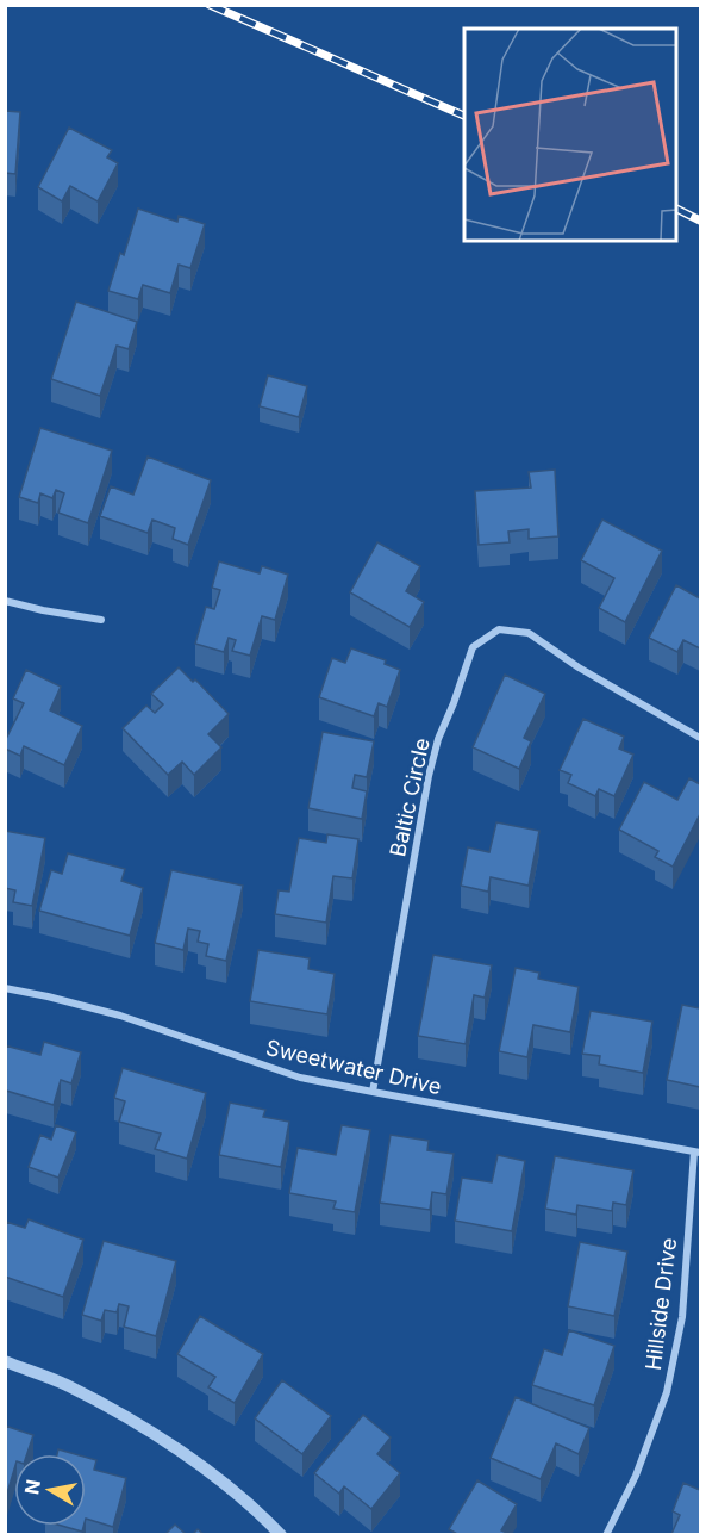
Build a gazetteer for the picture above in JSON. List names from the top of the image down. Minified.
{"streets":{"street":["Baltic Circle","Sweetwater Drive","Hillside Drive"]},"crossings":[["Baltic Circle","Sweetwater Drive"],["Sweetwater Drive","Hillside Drive"]],"north":"left"}
